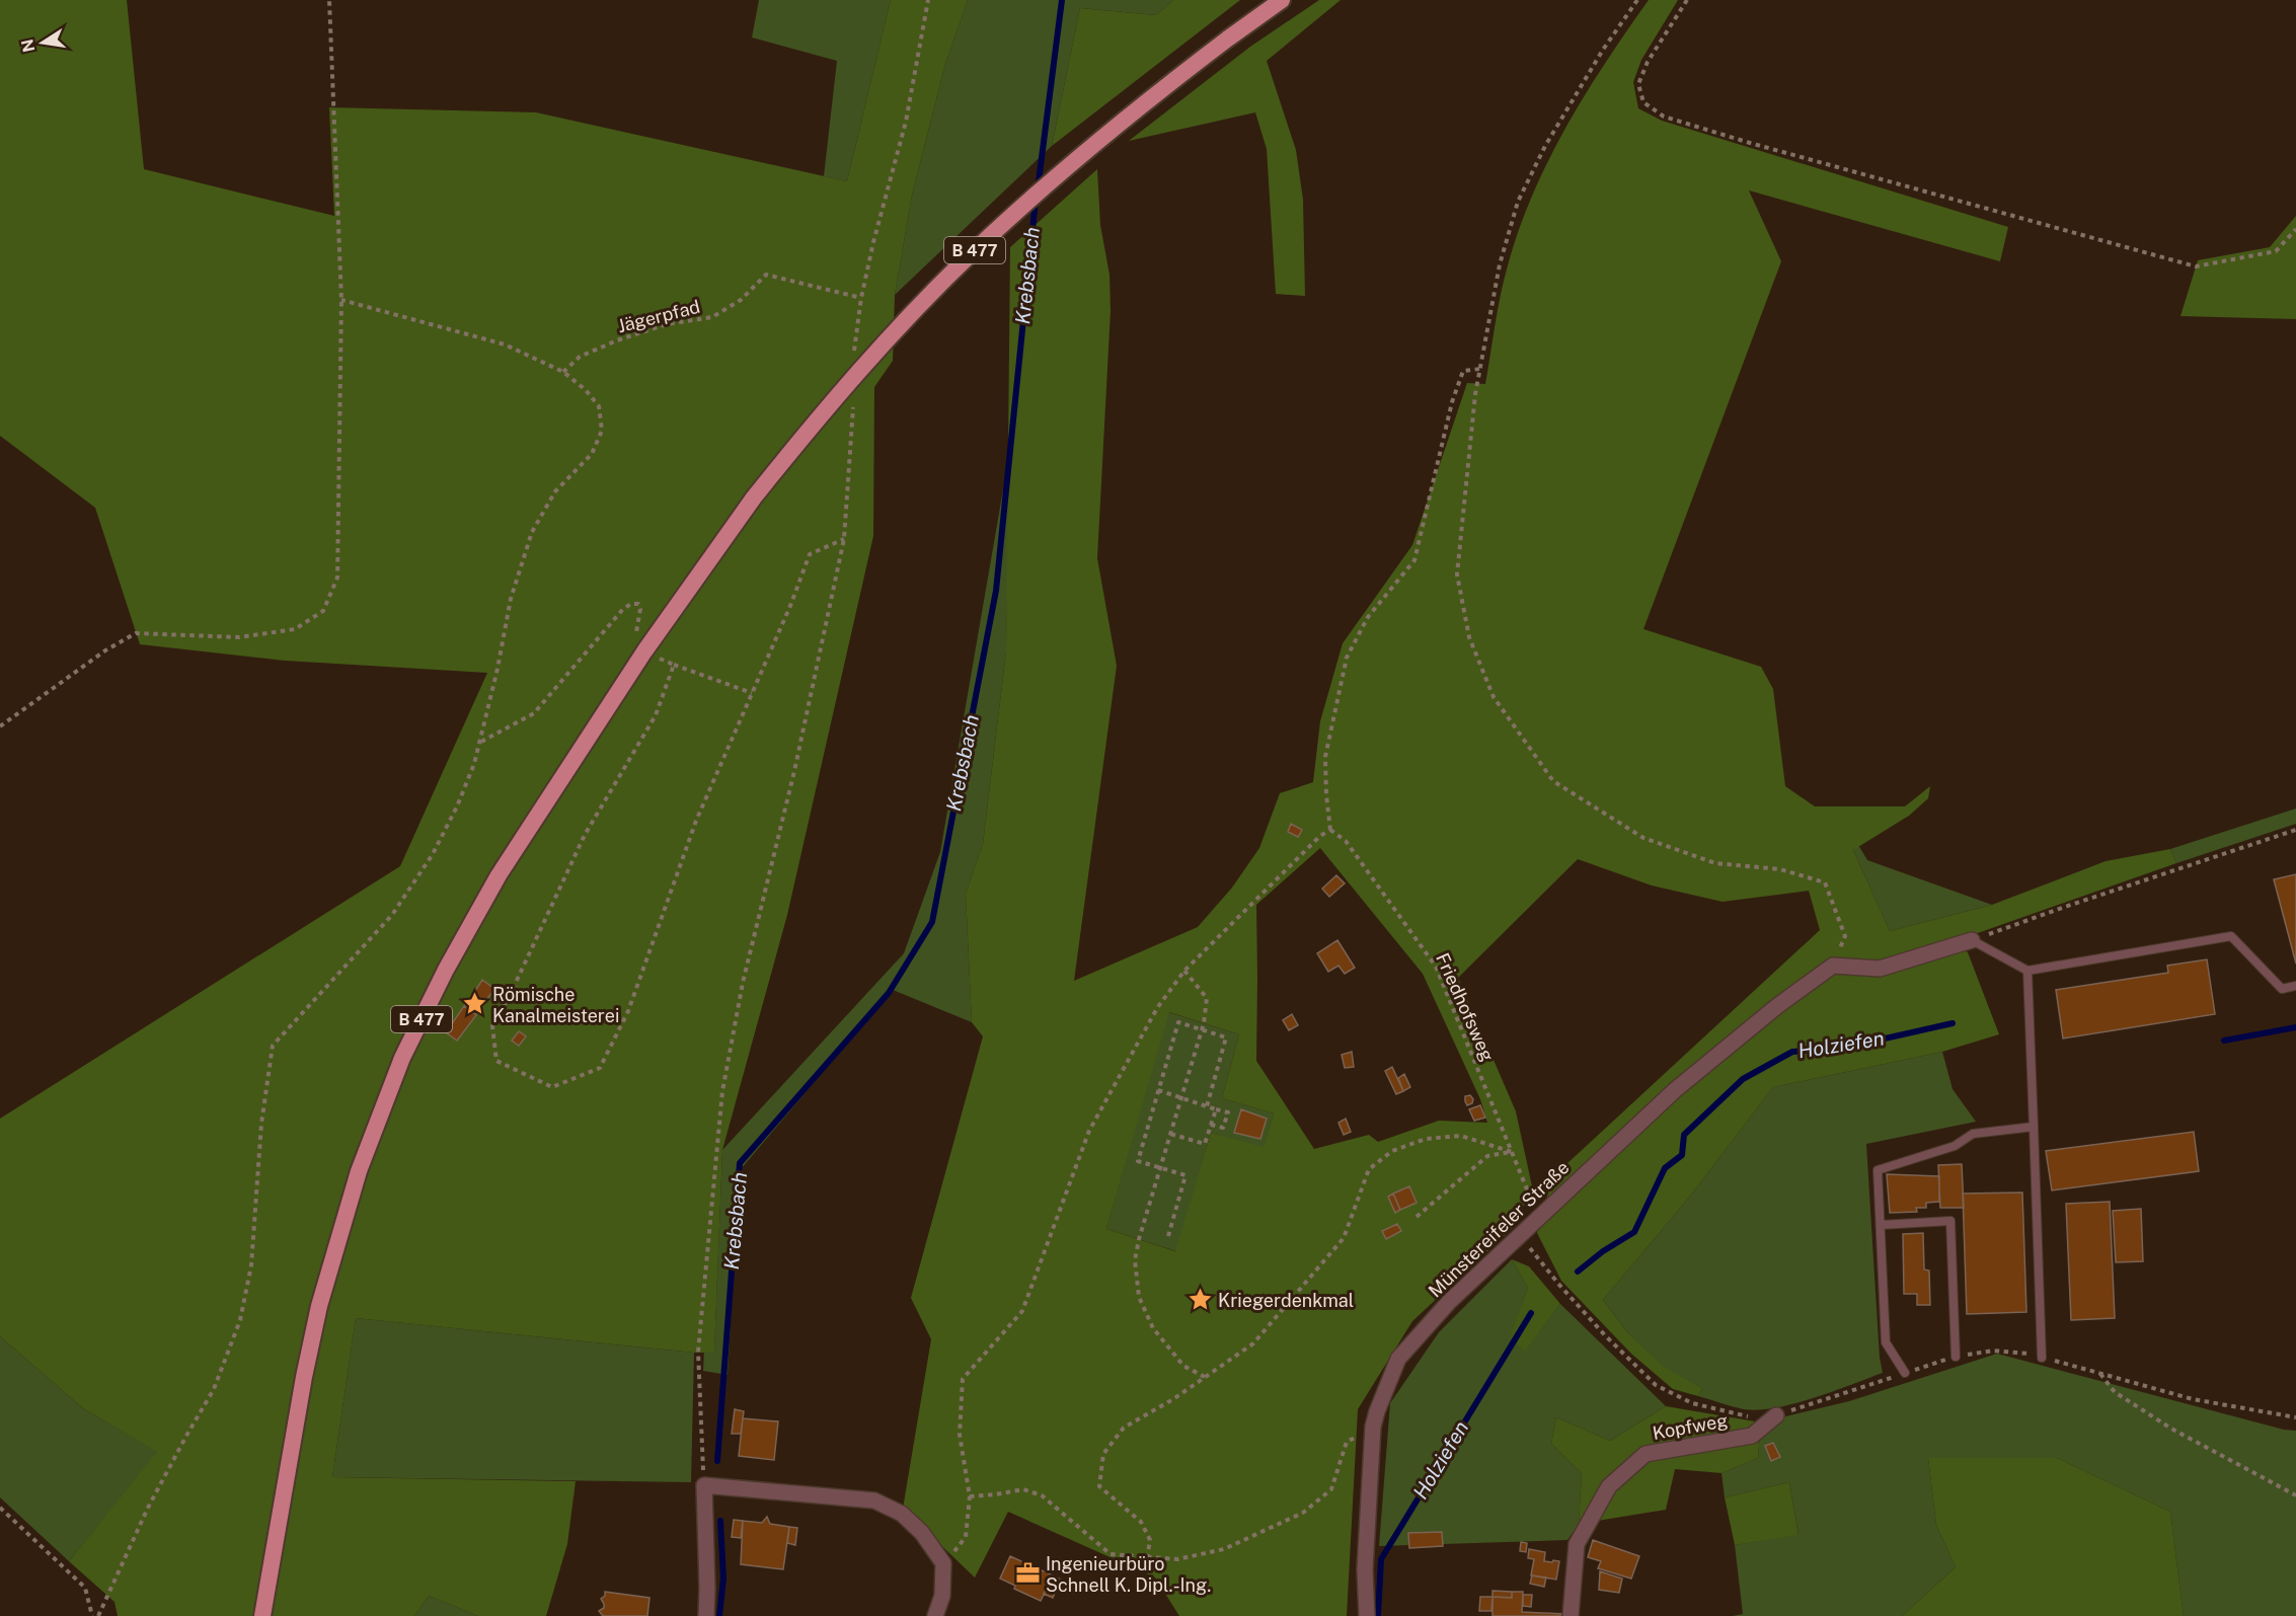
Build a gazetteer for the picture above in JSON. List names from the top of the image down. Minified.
{"streets":{"main road":["B 477"],"street":["Münstereifeler Straße","Kopfweg"],"path":["Jägerpfad","Friedhofsweg"]},"crossings":[["Friedhofsweg","Münstereifeler Straße"]],"water":["Krebsbach","Holziefen"],"places":{"place":["Römische Kanalmeisterei","Kriegerdenkmal"],"office":["Ingenieurbüro Schnell K. Dipl.-Ing."]},"north":"left"}
